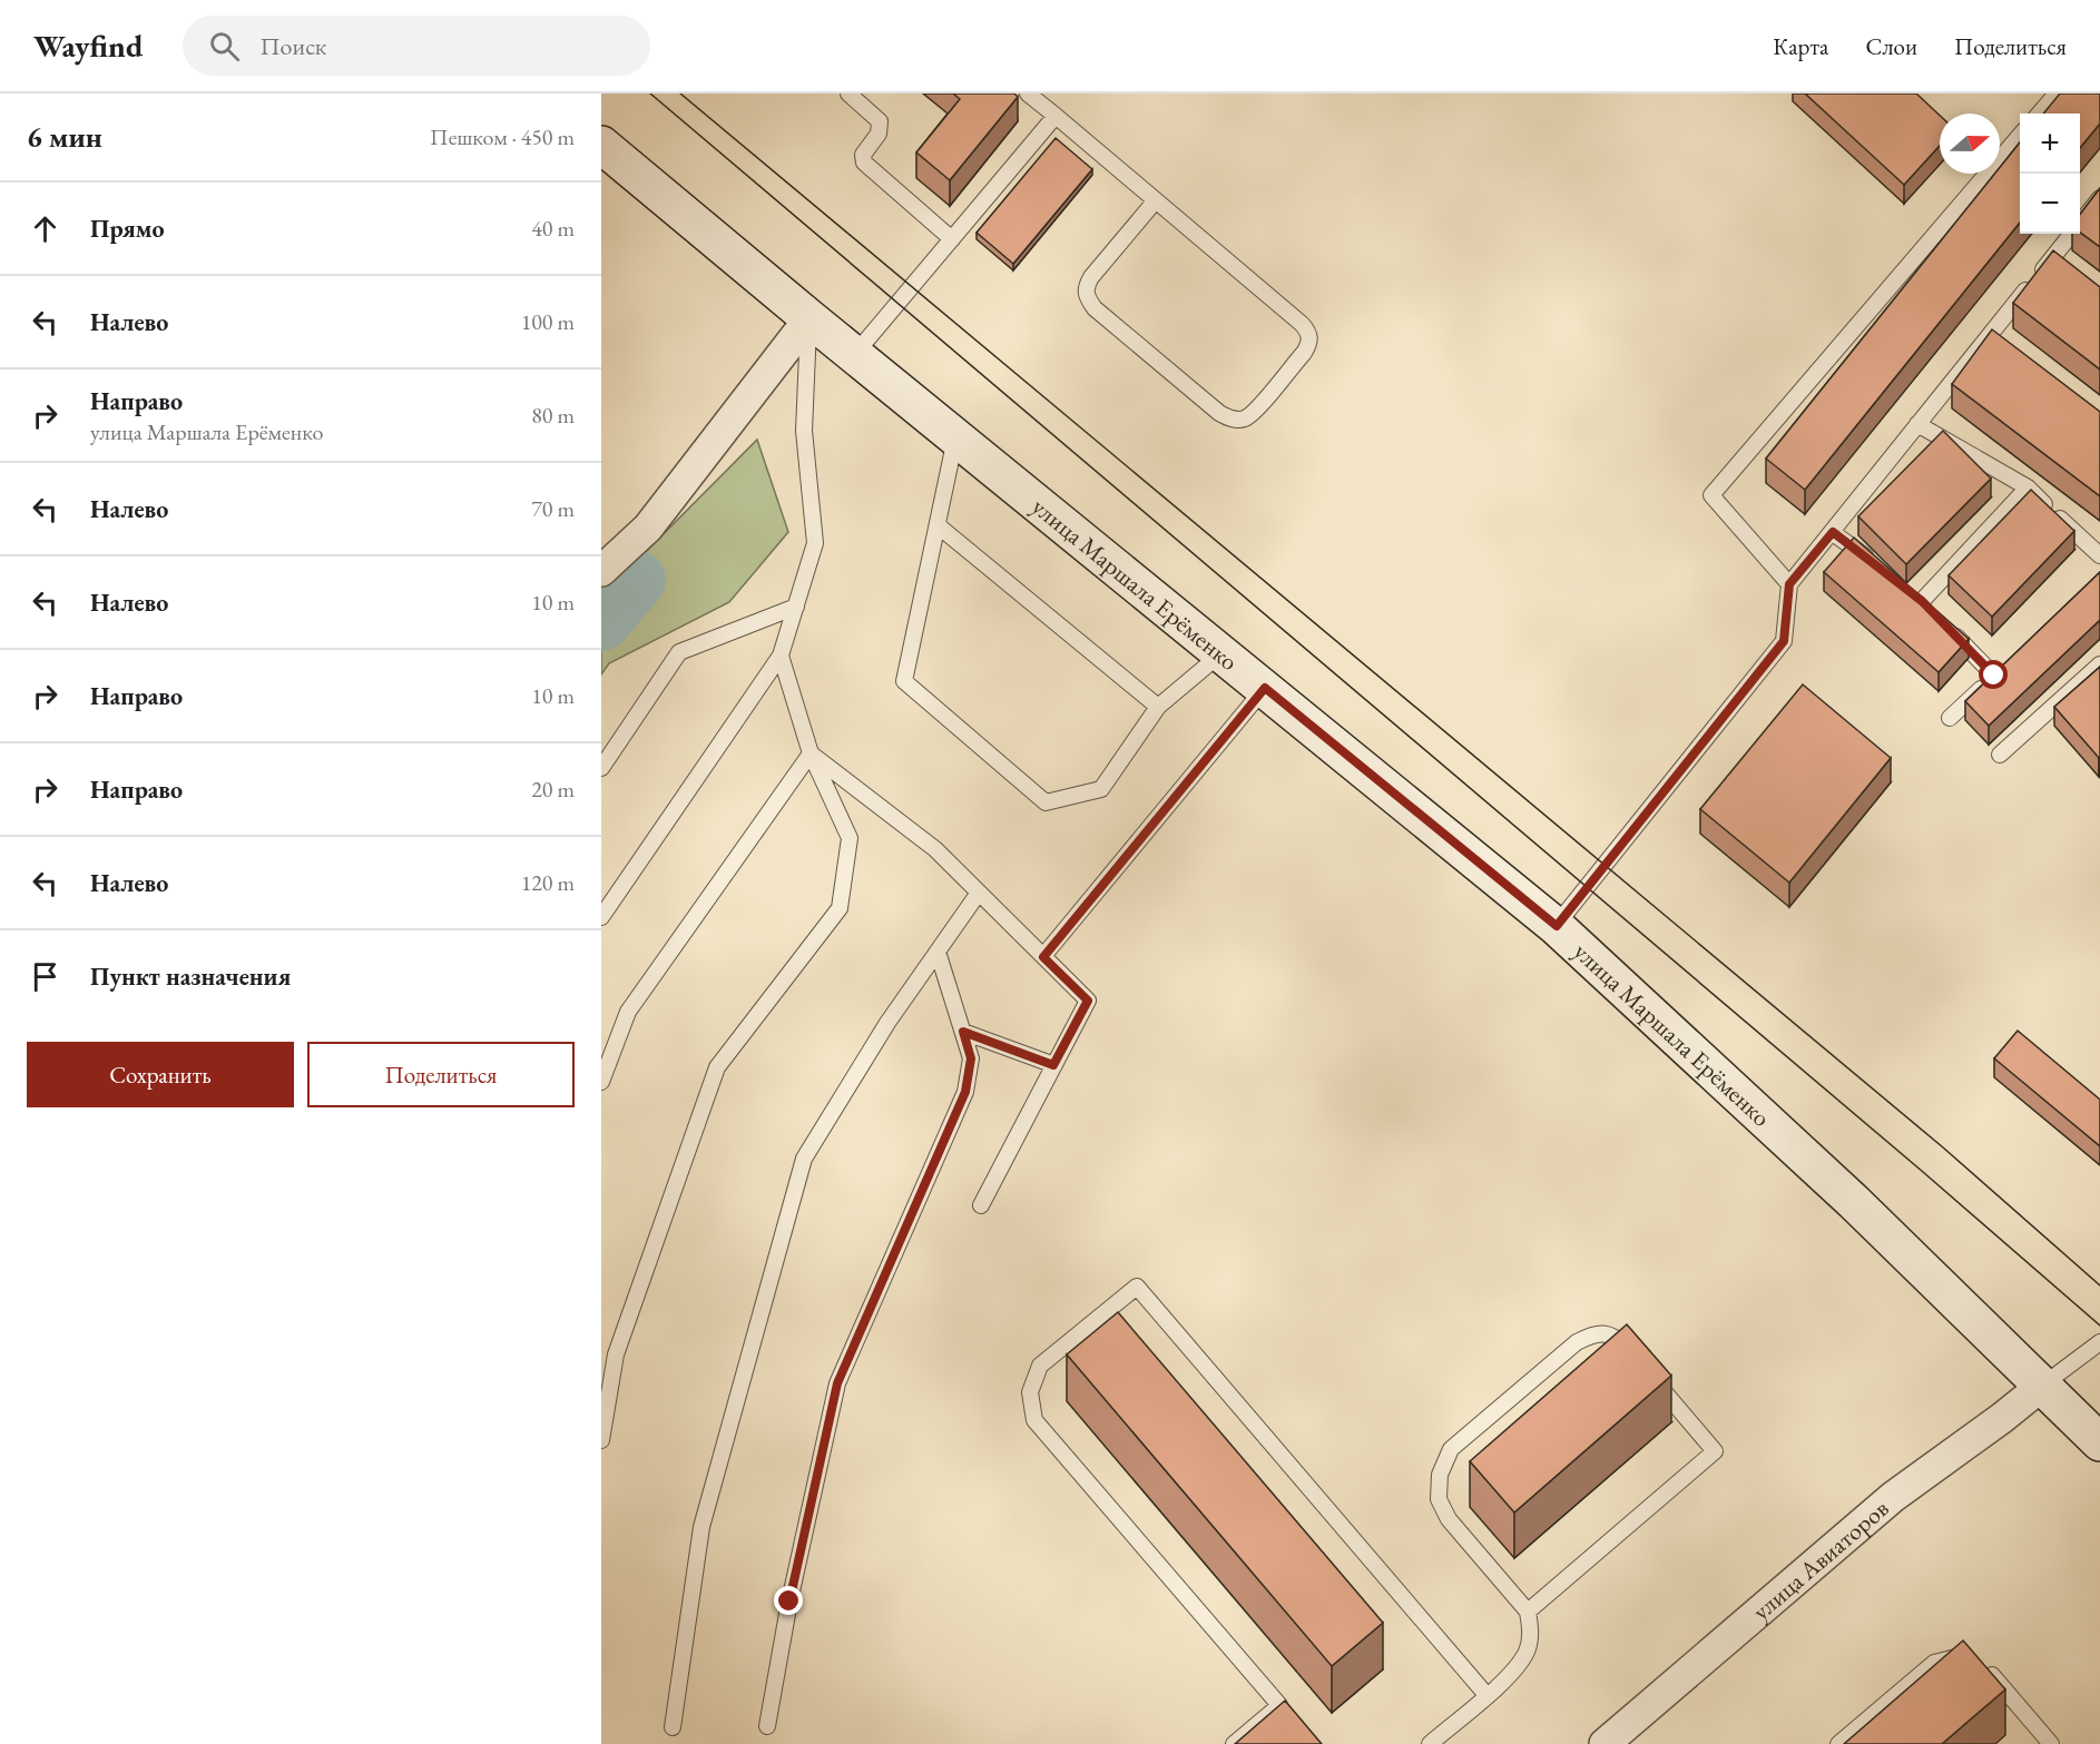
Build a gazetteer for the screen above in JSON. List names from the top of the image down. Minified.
{"streets":{"main road":["улица Маршала Ерёменко"],"street":["улица Авиаторов"]},"crossings":[["улица Маршала Ерёменко","улица Авиаторов"]],"north":"right","page":{"header":"Wayfind","search":"Поиск","nav":["Карта","Слои","Поделиться"],"heading":["6 мин","Пешком · 450 m"],"map_buttons":["+","−"],"list":[["Прямо","40 m"],["Налево","100 m"],["Направо","улица Маршала Ерёменко","80 m"],["Налево","70 m"],["Налево","10 m"],["Направо","10 m"],["Направо","20 m"],["Налево","120 m"],"Пункт назначения"],"buttons":["Сохранить","Поделиться"]}}
